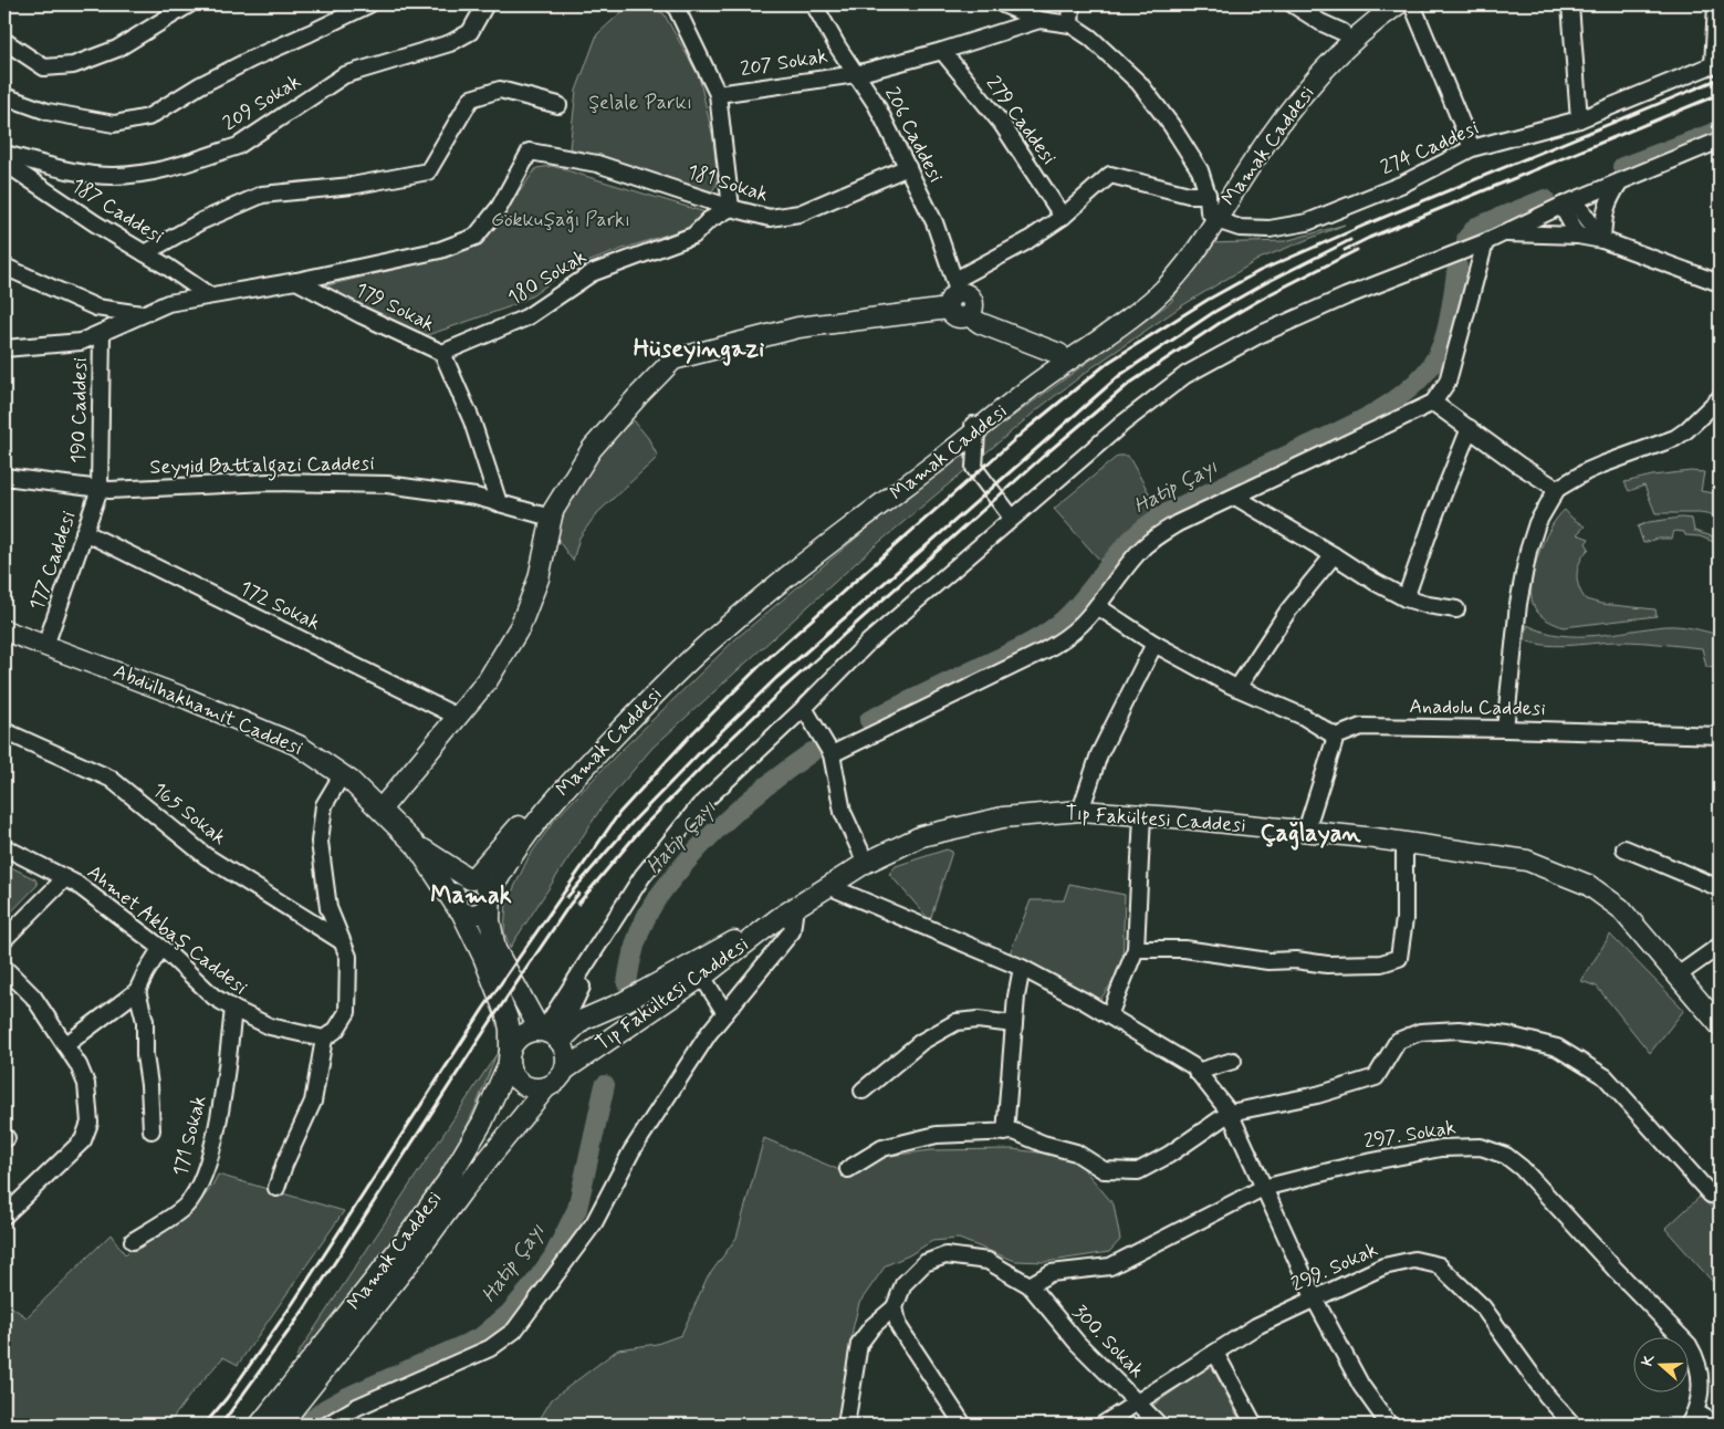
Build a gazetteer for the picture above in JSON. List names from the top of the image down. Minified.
{"streets":{"main road":["Mamak Caddesi","Abdülhakhamit Caddesi","Tıp Fakültesi Caddesi"],"street":["207 Sokak","209 Sokak","279 Caddesi","206 Caddesi","274 Caddesi","181 Sokak","187 Caddesi","180 Sokak","179 Sokak","190 Caddesi","Seyyid Battalgazi Caddesi","177 Caddesi","172 Sokak","Anadolu Caddesi","165 Sokak","Ahmet Akbaş Caddesi","297. Sokak","171 Sokak","299. Sokak","300. Sokak"]},"crossings":[["207 Sokak","279 Caddesi"],["207 Sokak","206 Caddesi"],["279 Caddesi","274 Caddesi"],["206 Caddesi","181 Sokak"],["Mamak Caddesi","274 Caddesi"],["Mamak Caddesi","Abdülhakhamit Caddesi"],["Mamak Caddesi","Tıp Fakültesi Caddesi"],["181 Sokak","180 Sokak"],["181 Sokak","179 Sokak"],["180 Sokak","179 Sokak"],["179 Sokak","Seyyid Battalgazi Caddesi"],["190 Caddesi","Seyyid Battalgazi Caddesi"],["190 Caddesi","177 Caddesi"],["Seyyid Battalgazi Caddesi","177 Caddesi"],["177 Caddesi","172 Sokak"],["177 Caddesi","Abdülhakhamit Caddesi"],["Ahmet Akbaş Caddesi","171 Sokak"],["297. Sokak","300. Sokak"],["299. Sokak","300. Sokak"]],"districts":["Hüseyingazi","Çağlayan","Mamak"],"water":["Hatip Çayı"],"parks":["Şelale Parkı","Gökkuşağı Parkı"],"north":"left"}
